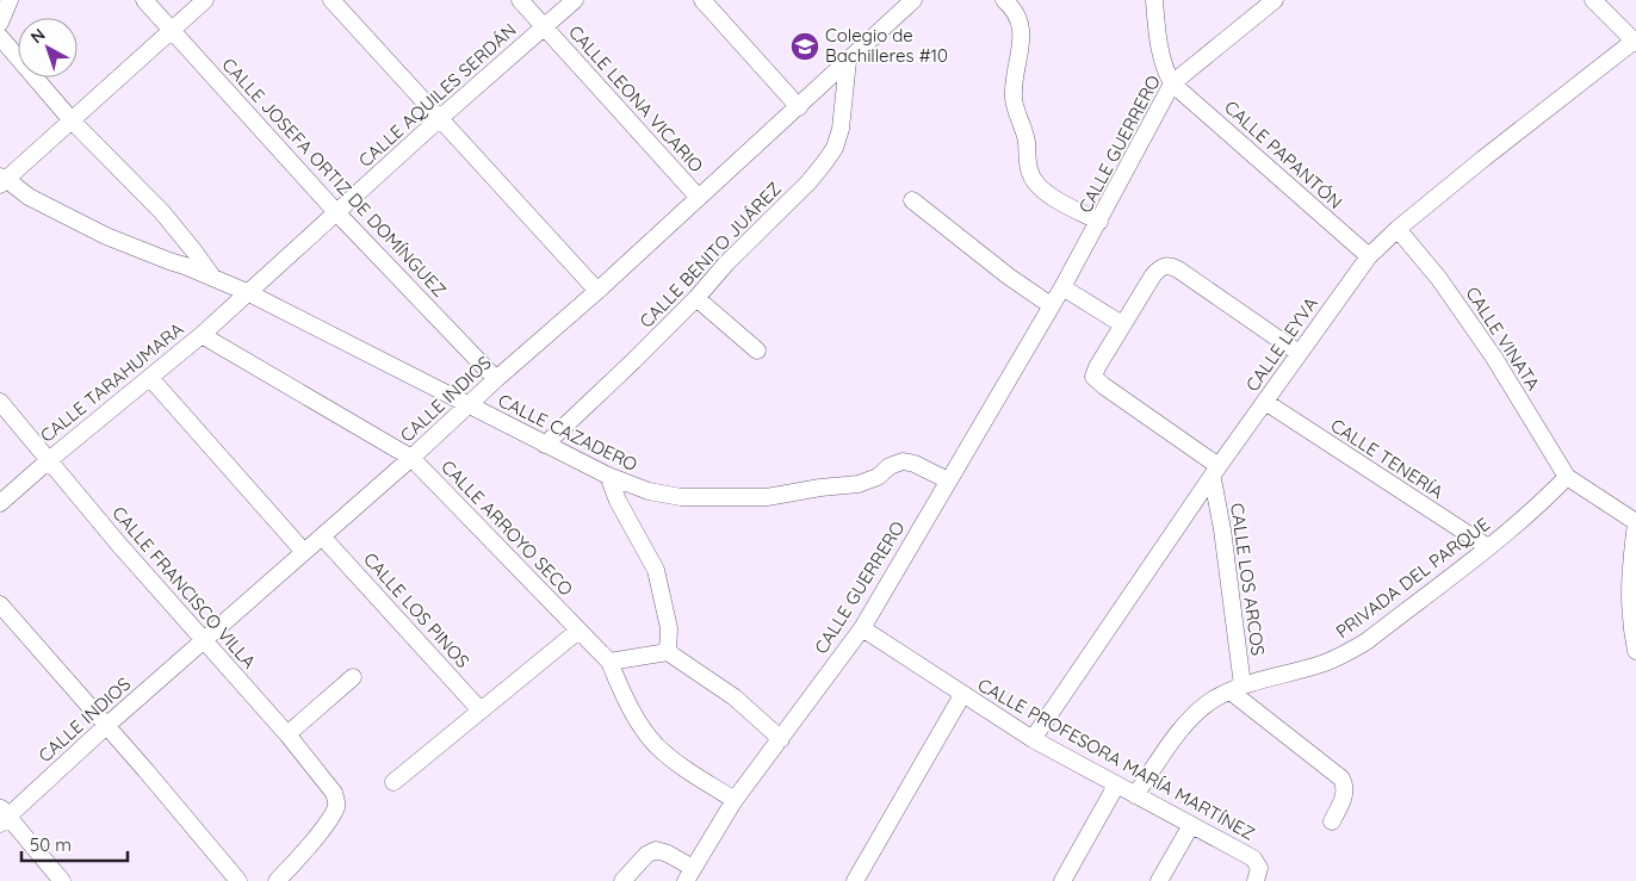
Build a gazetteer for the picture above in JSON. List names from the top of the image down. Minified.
{"streets":{"street":["CALLE AQUILES SERDÁN","CALLE LEONA VICARIO","CALLE GUERRERO","CALLE PAPANTÓN","CALLE JOSEFA ORTIZ DE DOMÍNGUEZ","CALLE BENITO JUÁREZ","CALLE VINATA","CALLE LEYVA","CALLE TARAHUMARA","CALLE INDIOS","CALLE CAZADERO","CALLE TENERÍA","CALLE ARROYO SECO","PRIVADA DEL PARQUE","CALLE LOS ARCOS","CALLE FRANCISCO VILLA","CALLE LOS PINOS","CALLE PROFESORA MARÍA MARTÍNEZ"]},"crossings":[["CALLE AQUILES SERDÁN","CALLE LEONA VICARIO"],["CALLE AQUILES SERDÁN","CALLE JOSEFA ORTIZ DE DOMÍNGUEZ"],["CALLE AQUILES SERDÁN","CALLE TARAHUMARA"],["CALLE AQUILES SERDÁN","CALLE CAZADERO"],["CALLE LEONA VICARIO","CALLE INDIOS"],["CALLE GUERRERO","CALLE PAPANTÓN"],["CALLE GUERRERO","CALLE CAZADERO"],["CALLE GUERRERO","CALLE ARROYO SECO"],["CALLE GUERRERO","CALLE PROFESORA MARÍA MARTÍNEZ"],["CALLE PAPANTÓN","CALLE LEYVA"],["CALLE JOSEFA ORTIZ DE DOMÍNGUEZ","CALLE INDIOS"],["CALLE BENITO JUÁREZ","CALLE INDIOS"],["CALLE BENITO JUÁREZ","CALLE CAZADERO"],["CALLE VINATA","CALLE LEYVA"],["CALLE VINATA","PRIVADA DEL PARQUE"],["CALLE LEYVA","CALLE TENERÍA"],["CALLE LEYVA","CALLE LOS ARCOS"],["CALLE LEYVA","CALLE PROFESORA MARÍA MARTÍNEZ"],["CALLE TARAHUMARA","CALLE CAZADERO"],["CALLE TARAHUMARA","CALLE ARROYO SECO"],["CALLE TARAHUMARA","CALLE FRANCISCO VILLA"],["CALLE INDIOS","CALLE CAZADERO"],["CALLE INDIOS","CALLE ARROYO SECO"],["CALLE INDIOS","CALLE FRANCISCO VILLA"],["CALLE INDIOS","CALLE LOS PINOS"],["CALLE TENERÍA","PRIVADA DEL PARQUE"],["PRIVADA DEL PARQUE","CALLE LOS ARCOS"],["PRIVADA DEL PARQUE","CALLE PROFESORA MARÍA MARTÍNEZ"]],"places":{"school or university":["Colegio de Bachilleres #10"]},"scale_bar":"50 m","north":"top left"}
